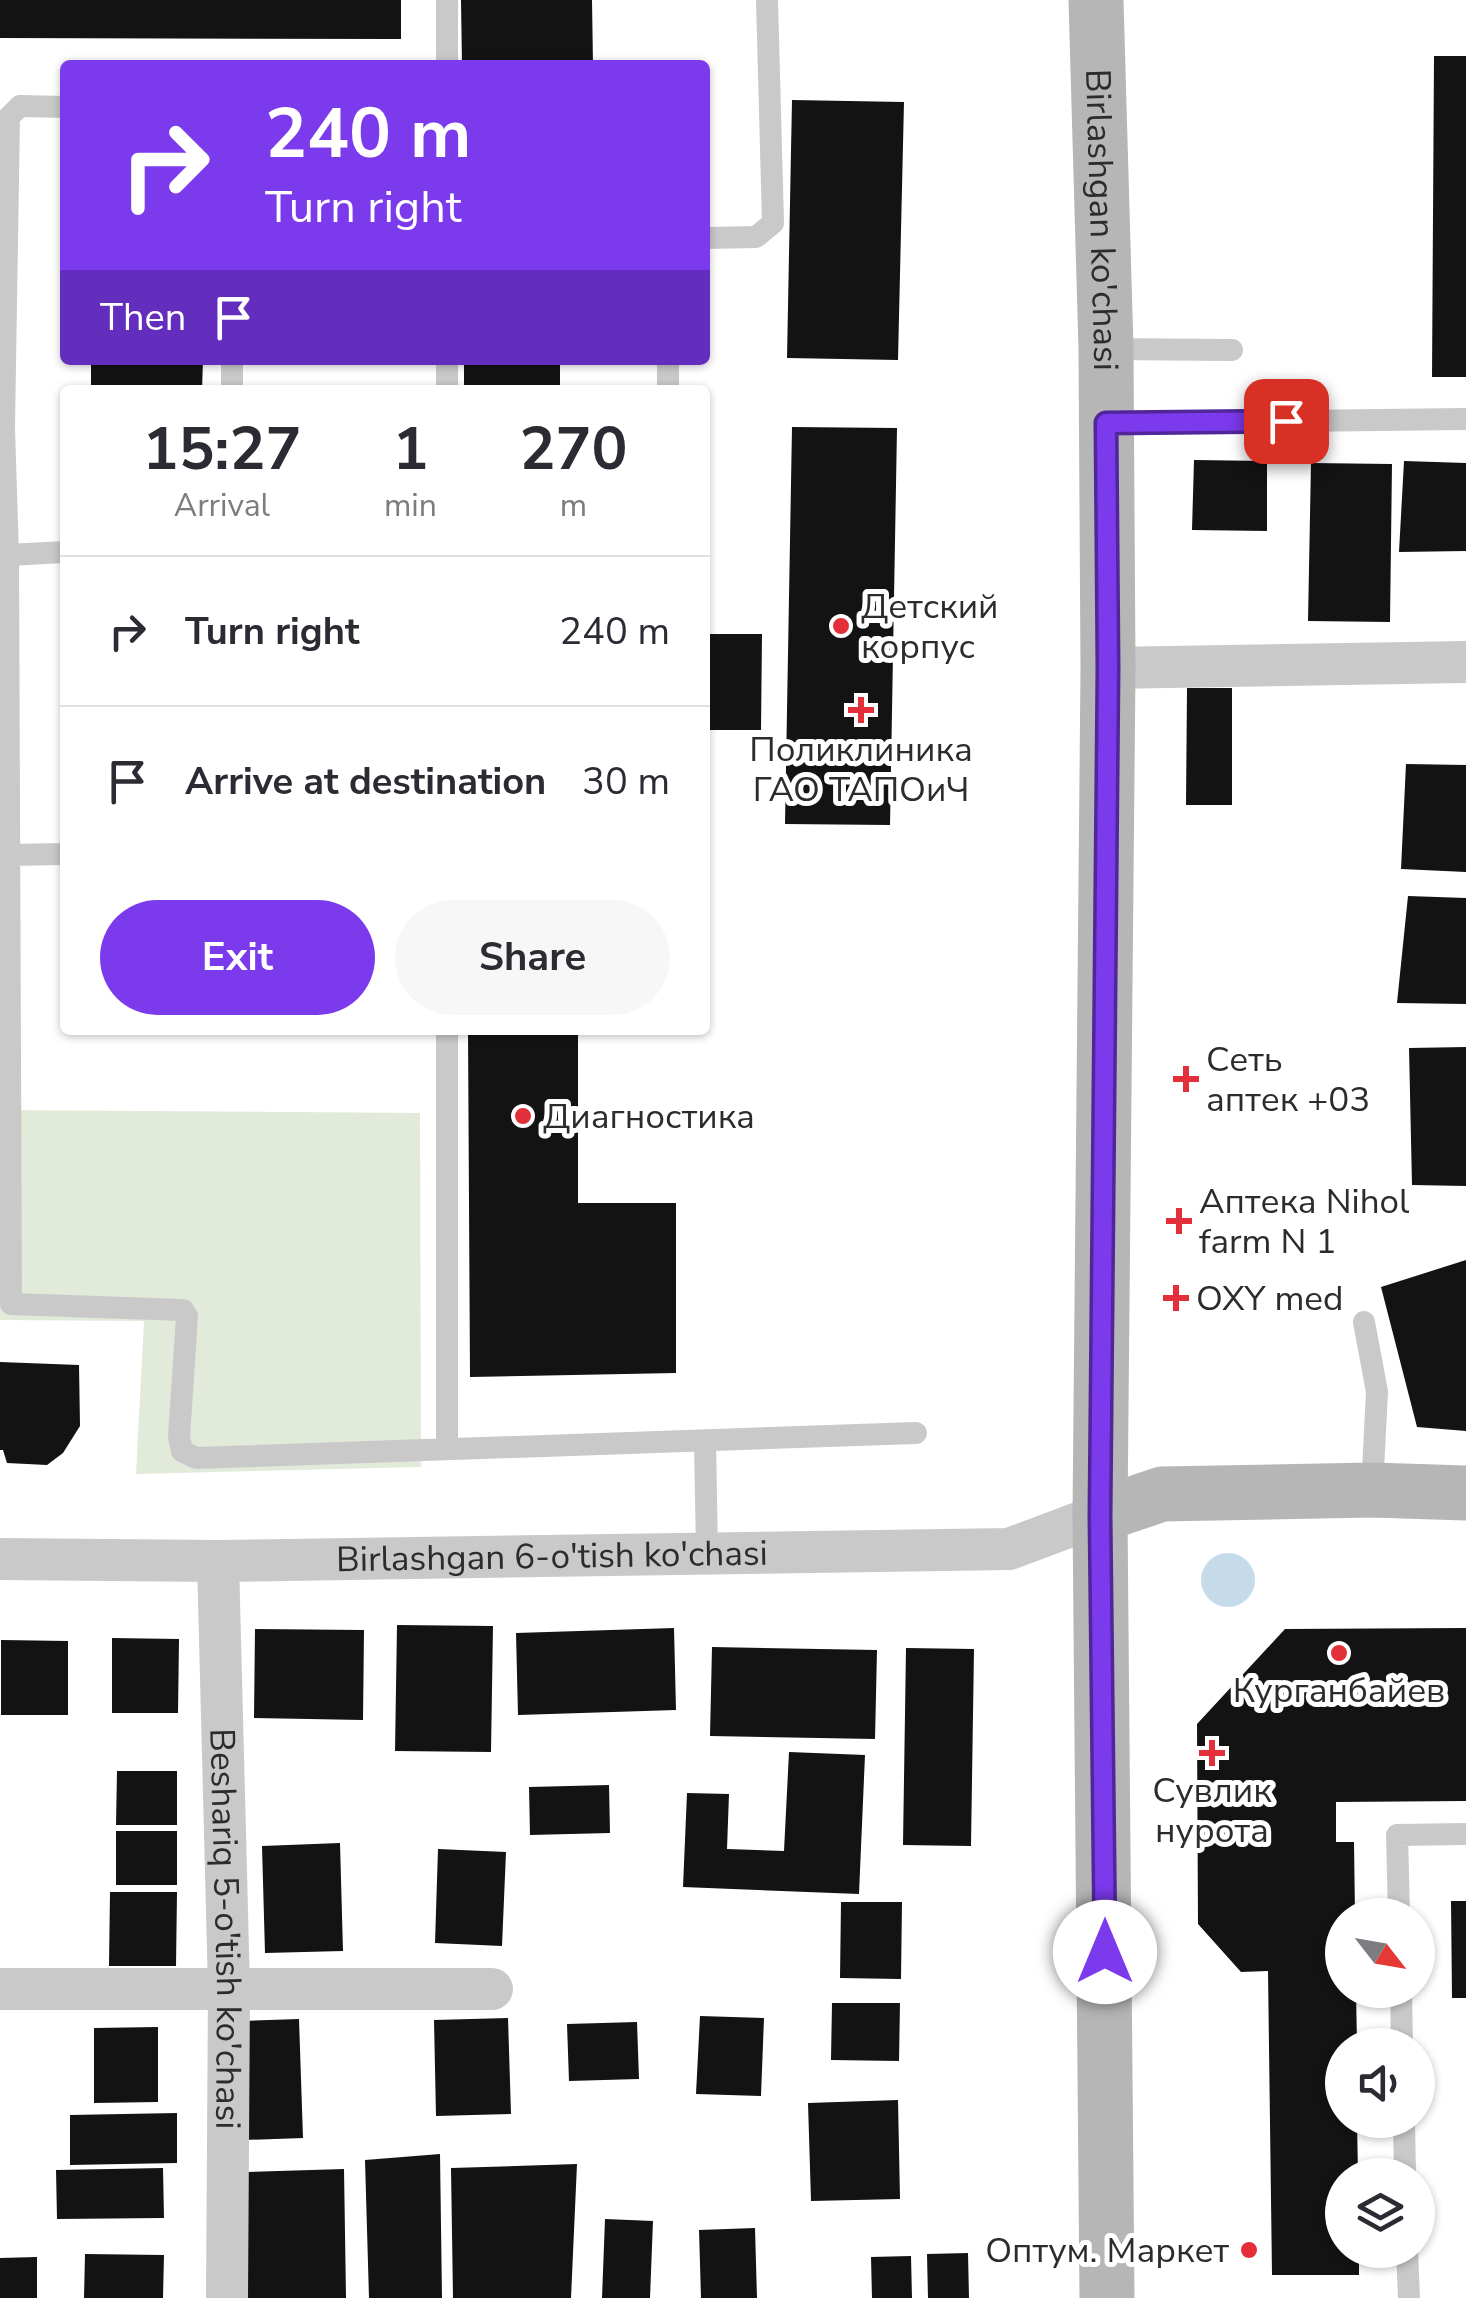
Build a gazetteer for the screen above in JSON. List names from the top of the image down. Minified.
{"streets":{"main road":["Birlashgan ko'chasi"],"street":["Birlashgan 6-o'tish ko'chasi","Beshariq 5-o'tish ko'chasi"]},"crossings":[["Birlashgan ko'chasi","Birlashgan 6-o'tish ko'chasi"],["Birlashgan 6-o'tish ko'chasi","Beshariq 5-o'tish ko'chasi"]],"places":{"other":["Детский корпус","Диагностика","Курганбайев","Оптум. Маркет"],"health":["Поликлиника ГАО ТАПОиЧ","Сеть аптек +03","Аптека Nihol farm N 1","OXY med","Сувлик нурота"]},"north":"bottom right","page":{"turn":["240 m","Turn right"],"then":"Then","eta":["15:27","Arrival","1","min","270","m"],"list":[{"name":"Turn right","value":"240 m"},{"name":"Arrive at destination","value":"30 m"}],"buttons":["Exit","Share"]}}
